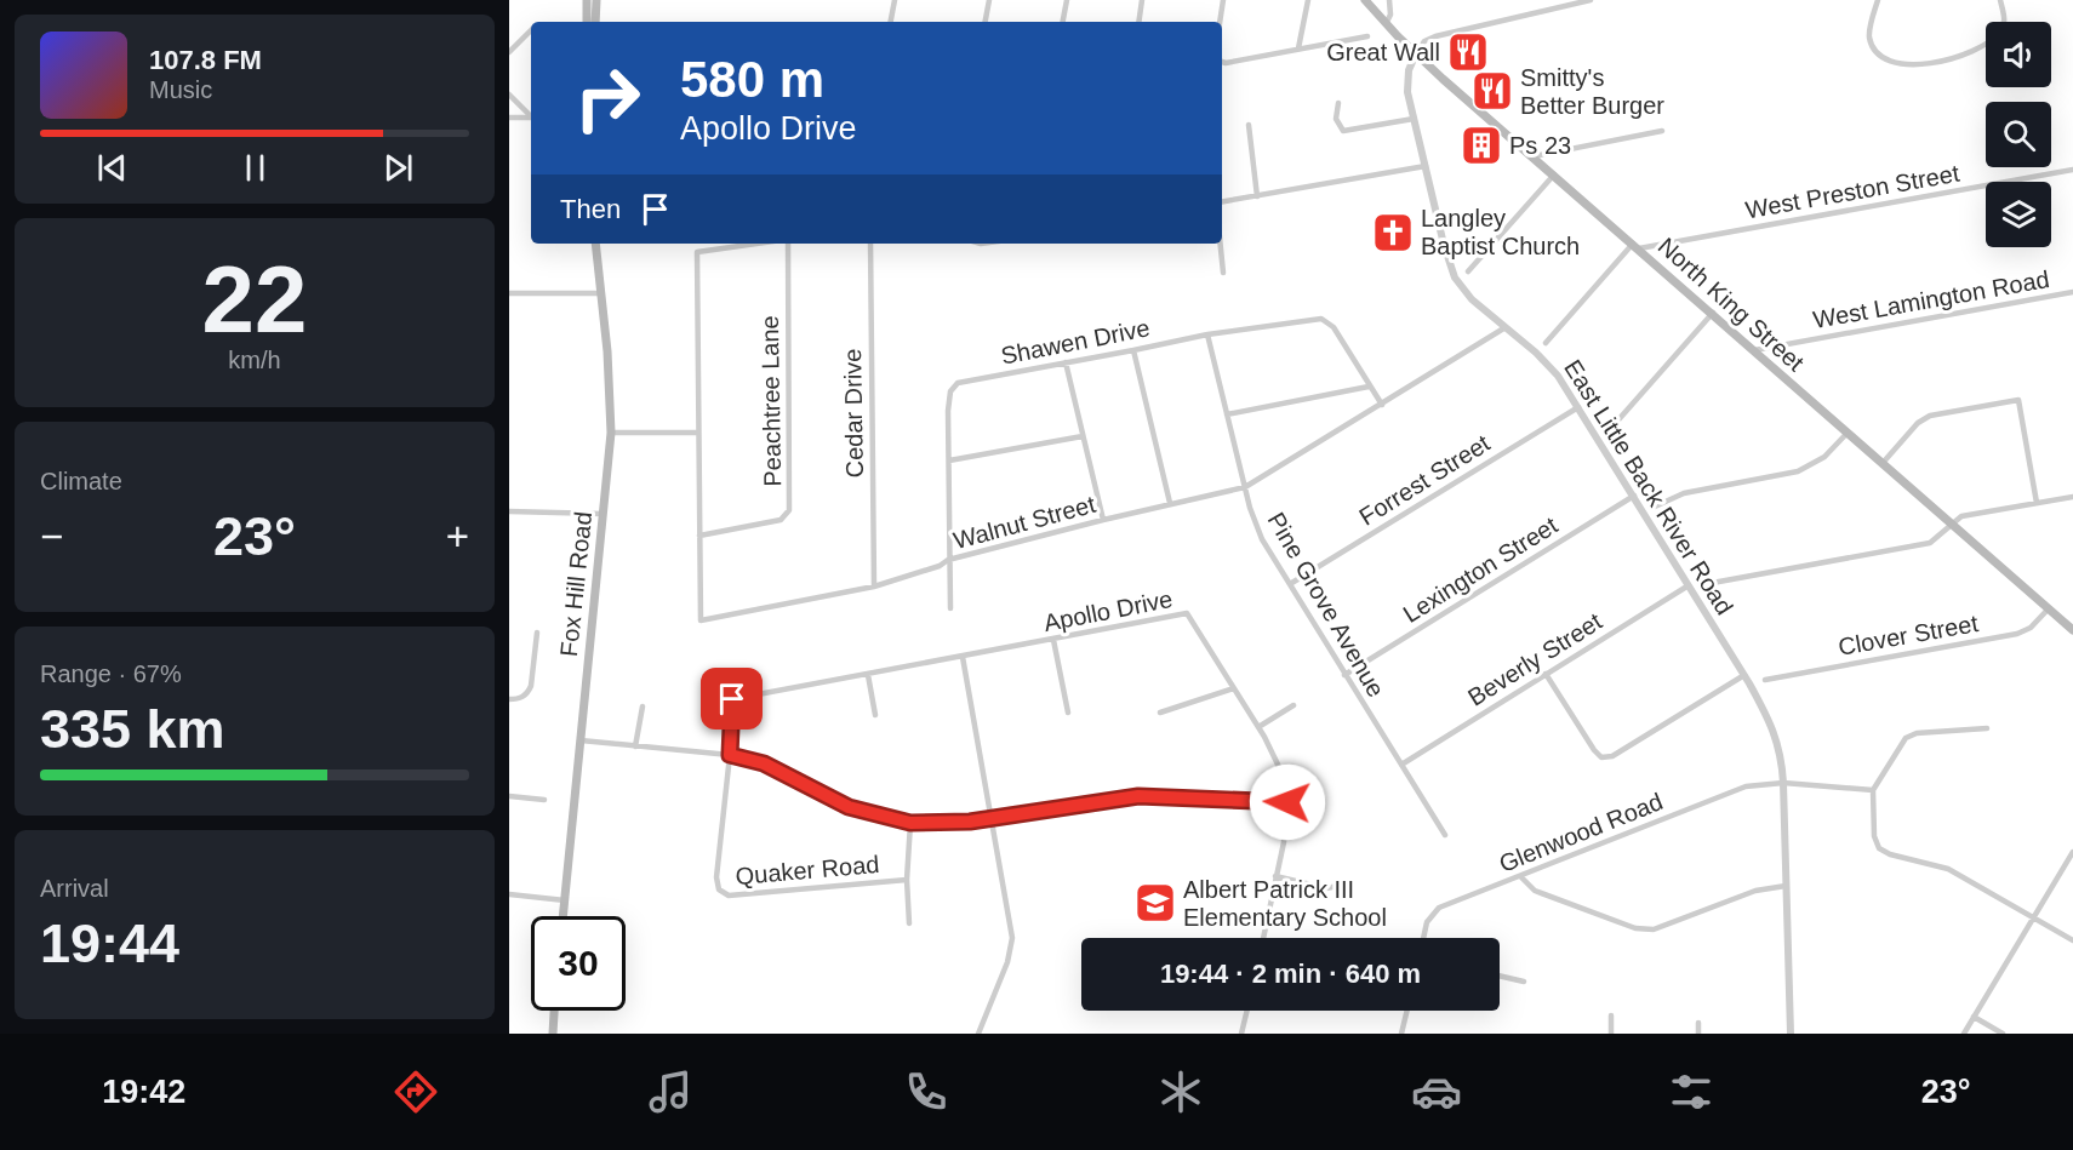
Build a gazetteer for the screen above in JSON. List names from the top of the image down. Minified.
{"streets":{"main road":["North King Street","Fox Hill Road"],"street":["West Preston Street","West Lamington Road","Shawen Drive","Peachtree Lane","Cedar Drive","Forrest Street","East Little Back River Road","Walnut Street","Lexington Street","Pine Grove Avenue","Apollo Drive","Clover Street","Beverly Street","Glenwood Road","Quaker Road"]},"crossings":[["West Preston Street","North King Street"],["West Lamington Road","North King Street"],["North King Street","East Little Back River Road"],["North King Street","Clover Street"],["Shawen Drive","Walnut Street"],["Shawen Drive","Pine Grove Avenue"],["Peachtree Lane","Walnut Street"],["Cedar Drive","Walnut Street"],["Forrest Street","East Little Back River Road"],["Forrest Street","Pine Grove Avenue"],["East Little Back River Road","Walnut Street"],["East Little Back River Road","Lexington Street"],["East Little Back River Road","Beverly Street"],["East Little Back River Road","Glenwood Road"],["Walnut Street","Pine Grove Avenue"],["Lexington Street","Pine Grove Avenue"],["Pine Grove Avenue","Beverly Street"],["Apollo Drive","Quaker Road"]],"places":{"restaurant":["Great Wall","Smitty's Better Burger"],"building":["Ps 23"],"church":["Langley Baptist Church"],"school or university":["Albert Patrick III Elementary School"]},"page":{"turn":["580 m","Apollo Drive"],"song":["107.8 FM","Music"],"then":"Then","tile":[["22","km/h"],"Climate",["Range · 67%","335 km"],["Arrival","19:44"]],"heat":["−","23°","+"],"limit":"30","trip":"19:44 · 2 min · 640 m","tabs":["19:42","23°"]}}
